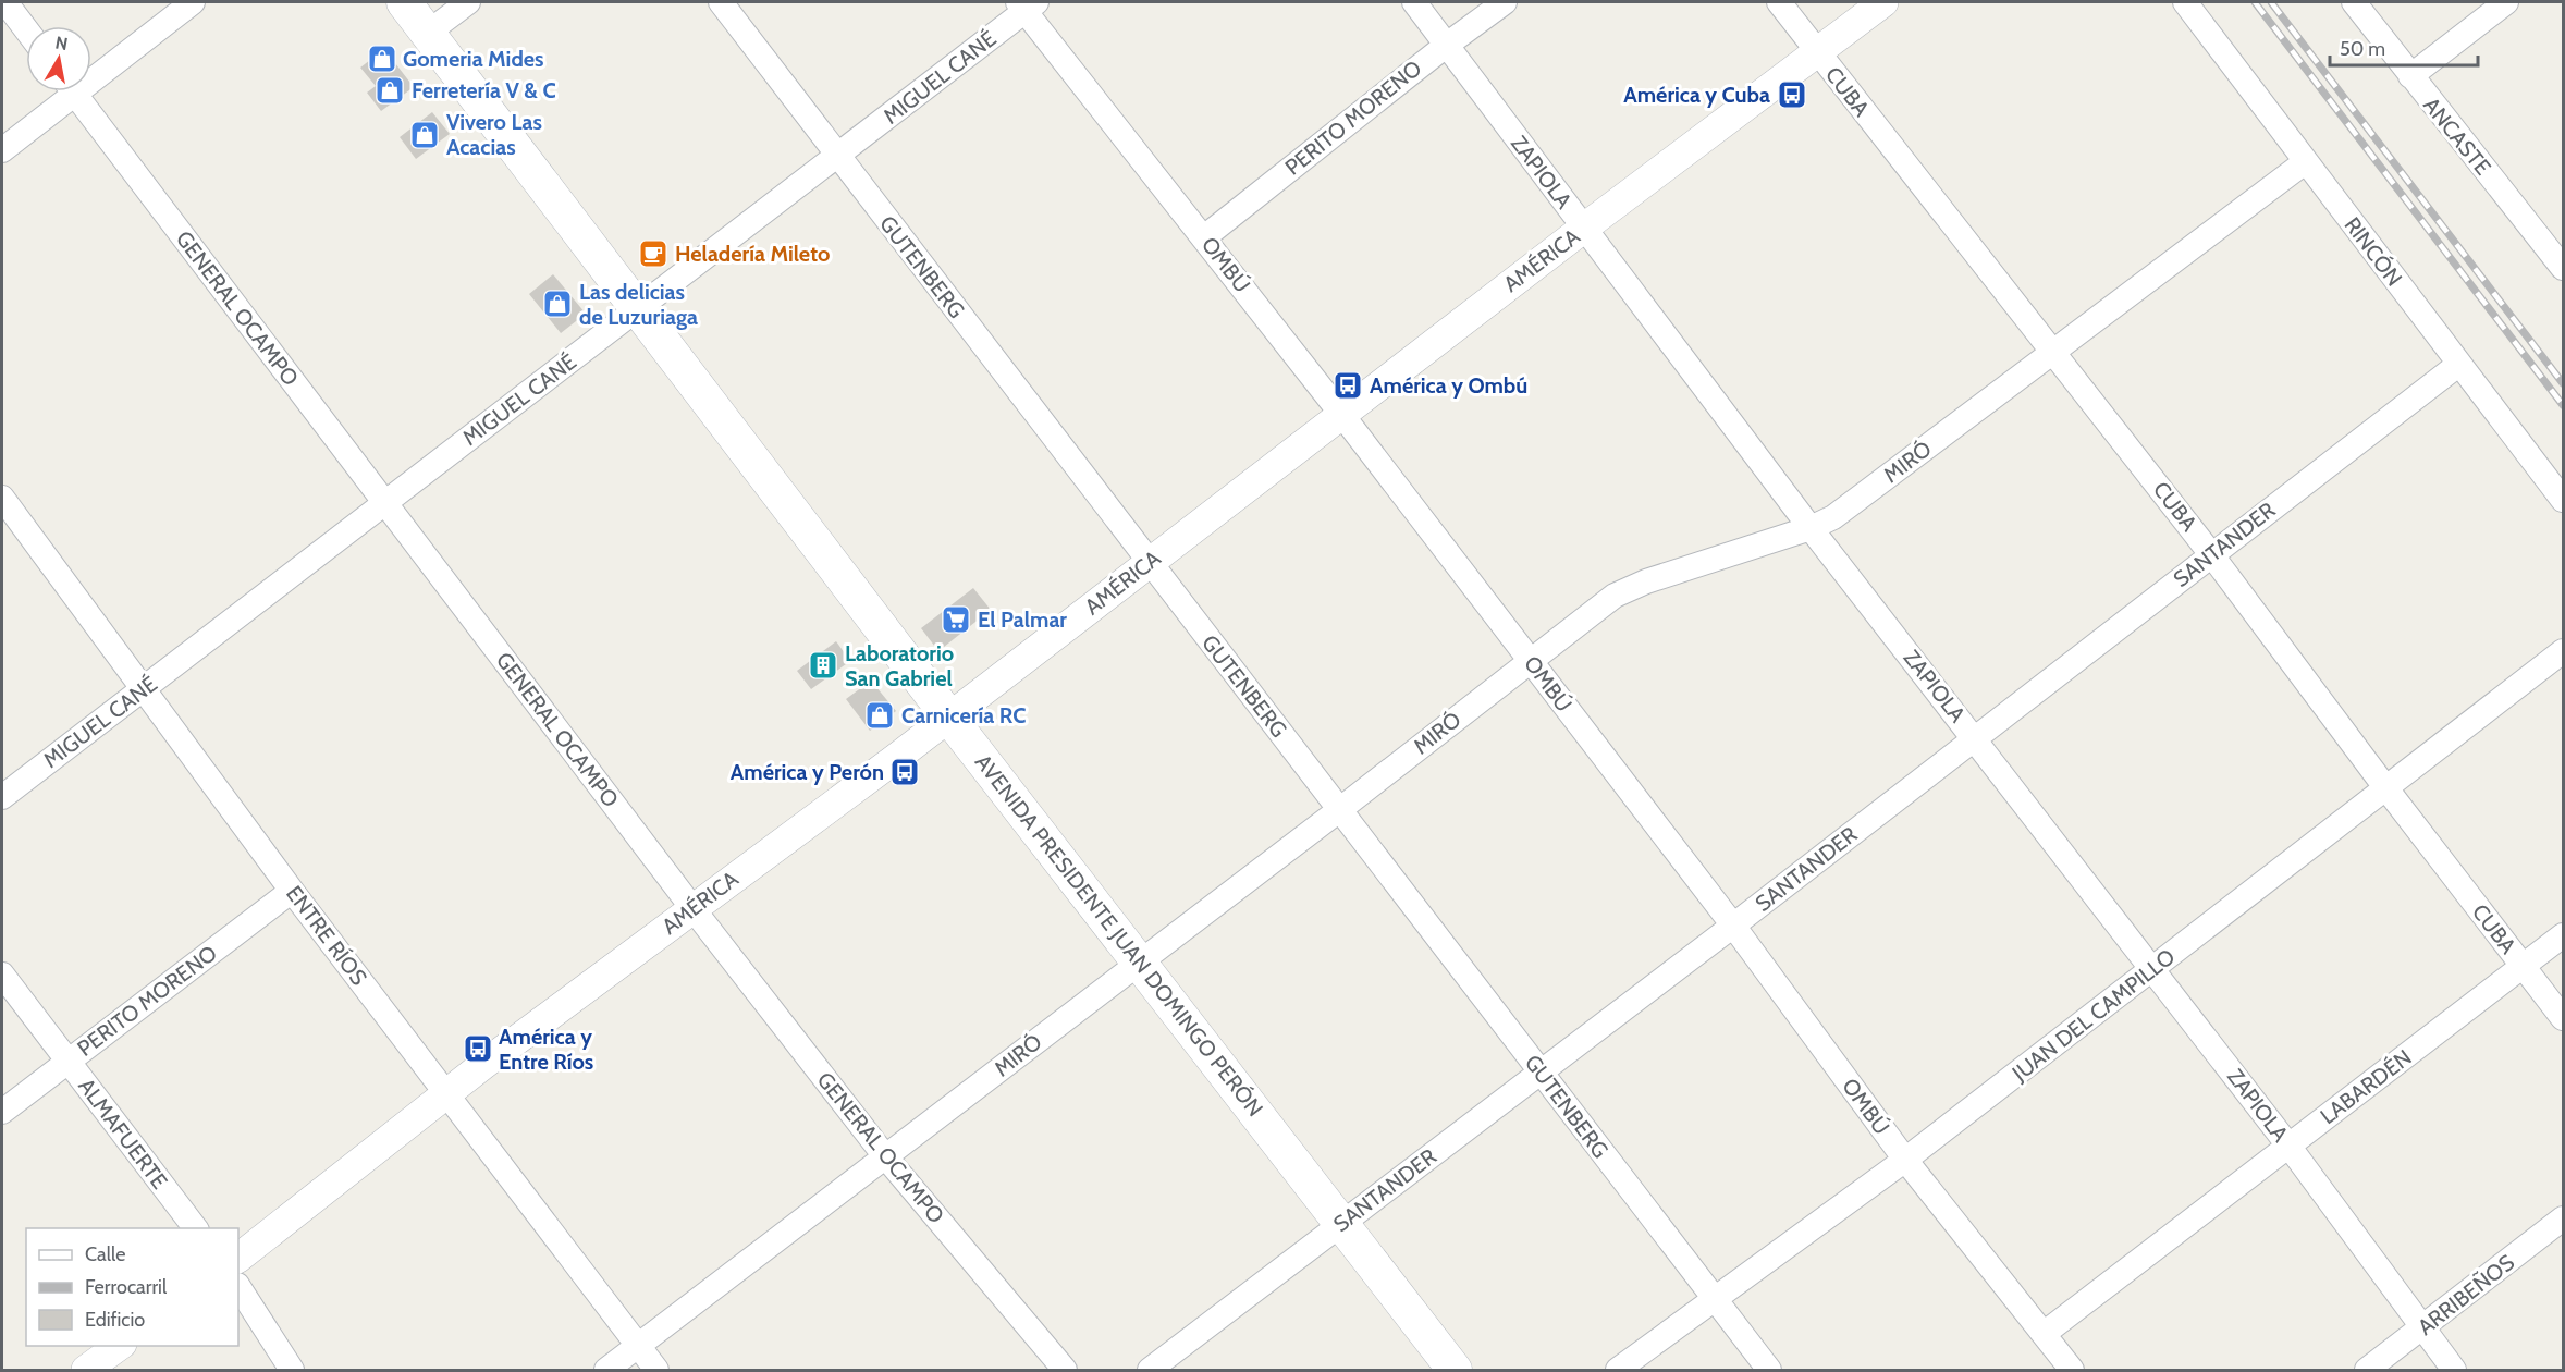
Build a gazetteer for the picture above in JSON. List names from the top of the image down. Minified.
{"streets":{"main road":["AVENIDA PRESIDENTE JUAN DOMINGO PERÓN"],"street":["MIGUEL CANÉ","CUBA","PERITO MORENO","ANCASTE","ZAPIOLA","RINCÓN","AMÉRICA","OMBÚ","GUTENBERG","GENERAL OCAMPO","MIRÓ","SANTANDER","ENTRE RÍOS","JUAN DEL CAMPILLO","LABARDÉN","ALMAFUERTE","ARRIBEÑOS"]},"crossings":[["MIGUEL CANÉ","OMBÚ"],["MIGUEL CANÉ","GUTENBERG"],["MIGUEL CANÉ","GENERAL OCAMPO"],["MIGUEL CANÉ","ENTRE RÍOS"],["MIGUEL CANÉ","AVENIDA PRESIDENTE JUAN DOMINGO PERÓN"],["CUBA","AMÉRICA"],["CUBA","MIRÓ"],["CUBA","SANTANDER"],["CUBA","JUAN DEL CAMPILLO"],["CUBA","LABARDÉN"],["PERITO MORENO","ZAPIOLA"],["PERITO MORENO","OMBÚ"],["PERITO MORENO","ENTRE RÍOS"],["PERITO MORENO","ALMAFUERTE"],["ZAPIOLA","AMÉRICA"],["ZAPIOLA","MIRÓ"],["ZAPIOLA","SANTANDER"],["ZAPIOLA","JUAN DEL CAMPILLO"],["ZAPIOLA","LABARDÉN"],["ZAPIOLA","ARRIBEÑOS"],["RINCÓN","MIRÓ"],["RINCÓN","SANTANDER"],["AMÉRICA","OMBÚ"],["AMÉRICA","GUTENBERG"],["AMÉRICA","GENERAL OCAMPO"],["AMÉRICA","ENTRE RÍOS"],["AMÉRICA","AVENIDA PRESIDENTE JUAN DOMINGO PERÓN"],["OMBÚ","MIRÓ"],["OMBÚ","SANTANDER"],["OMBÚ","JUAN DEL CAMPILLO"],["OMBÚ","LABARDÉN"],["GUTENBERG","MIRÓ"],["GUTENBERG","SANTANDER"],["GUTENBERG","JUAN DEL CAMPILLO"],["GENERAL OCAMPO","MIRÓ"],["MIRÓ","ENTRE RÍOS"],["MIRÓ","AVENIDA PRESIDENTE JUAN DOMINGO PERÓN"],["SANTANDER","AVENIDA PRESIDENTE JUAN DOMINGO PERÓN"]],"places":{"shop":["Gomeria Mides","Ferretería V & C","Vivero Las Acacias","Las delicias de Luzuriaga","Carnicería RC"],"bus stop":["América y Cuba","América y Ombú","América y Perón","América y Entre Ríos"],"cafe":["Heladería Mileto"],"supermarket":["El Palmar"],"building":["Laboratorio San Gabriel"]},"legend":["Calle","Ferrocarril","Edificio"],"scale_bar":"50 m","north":"top"}
